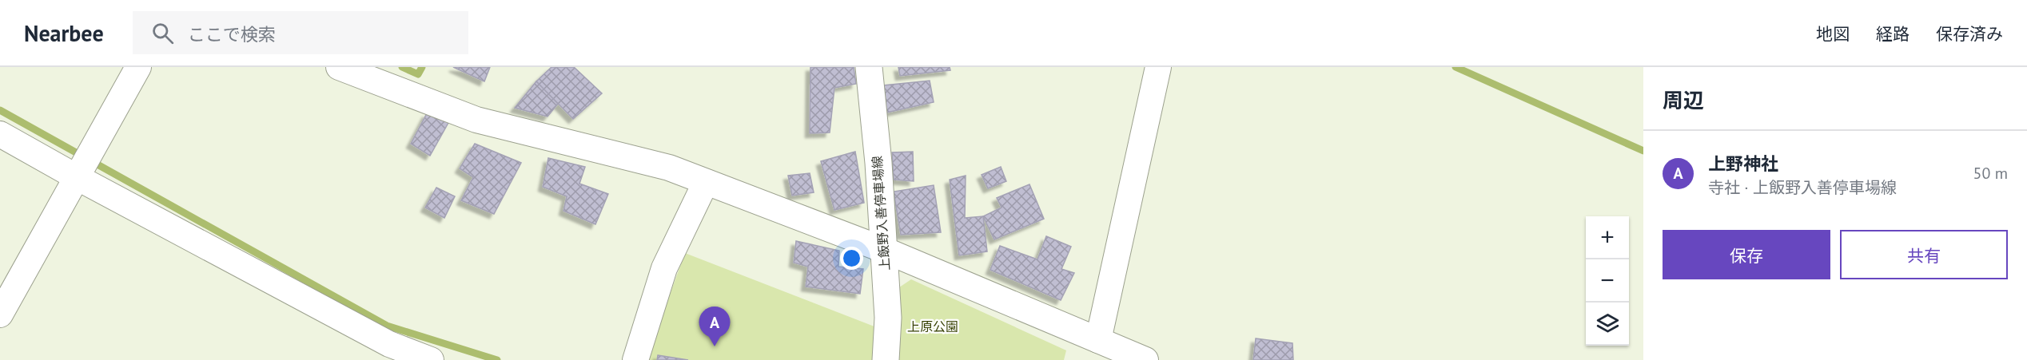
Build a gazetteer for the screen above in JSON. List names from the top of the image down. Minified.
{"streets":{"main road":["上飯野入善停車場線"]},"parks":["上原公園"],"page":{"header":"Nearbee","search":"ここで検索","nav":["地図","経路","保存済み"],"heading":"周辺","list":[{"mark":"A","name":"上野神社","note":"寺社 · 上飯野入善停車場線","value":"50 m"}],"buttons":["保存","共有"],"map_buttons":["+","−"],"pins":"A"}}
